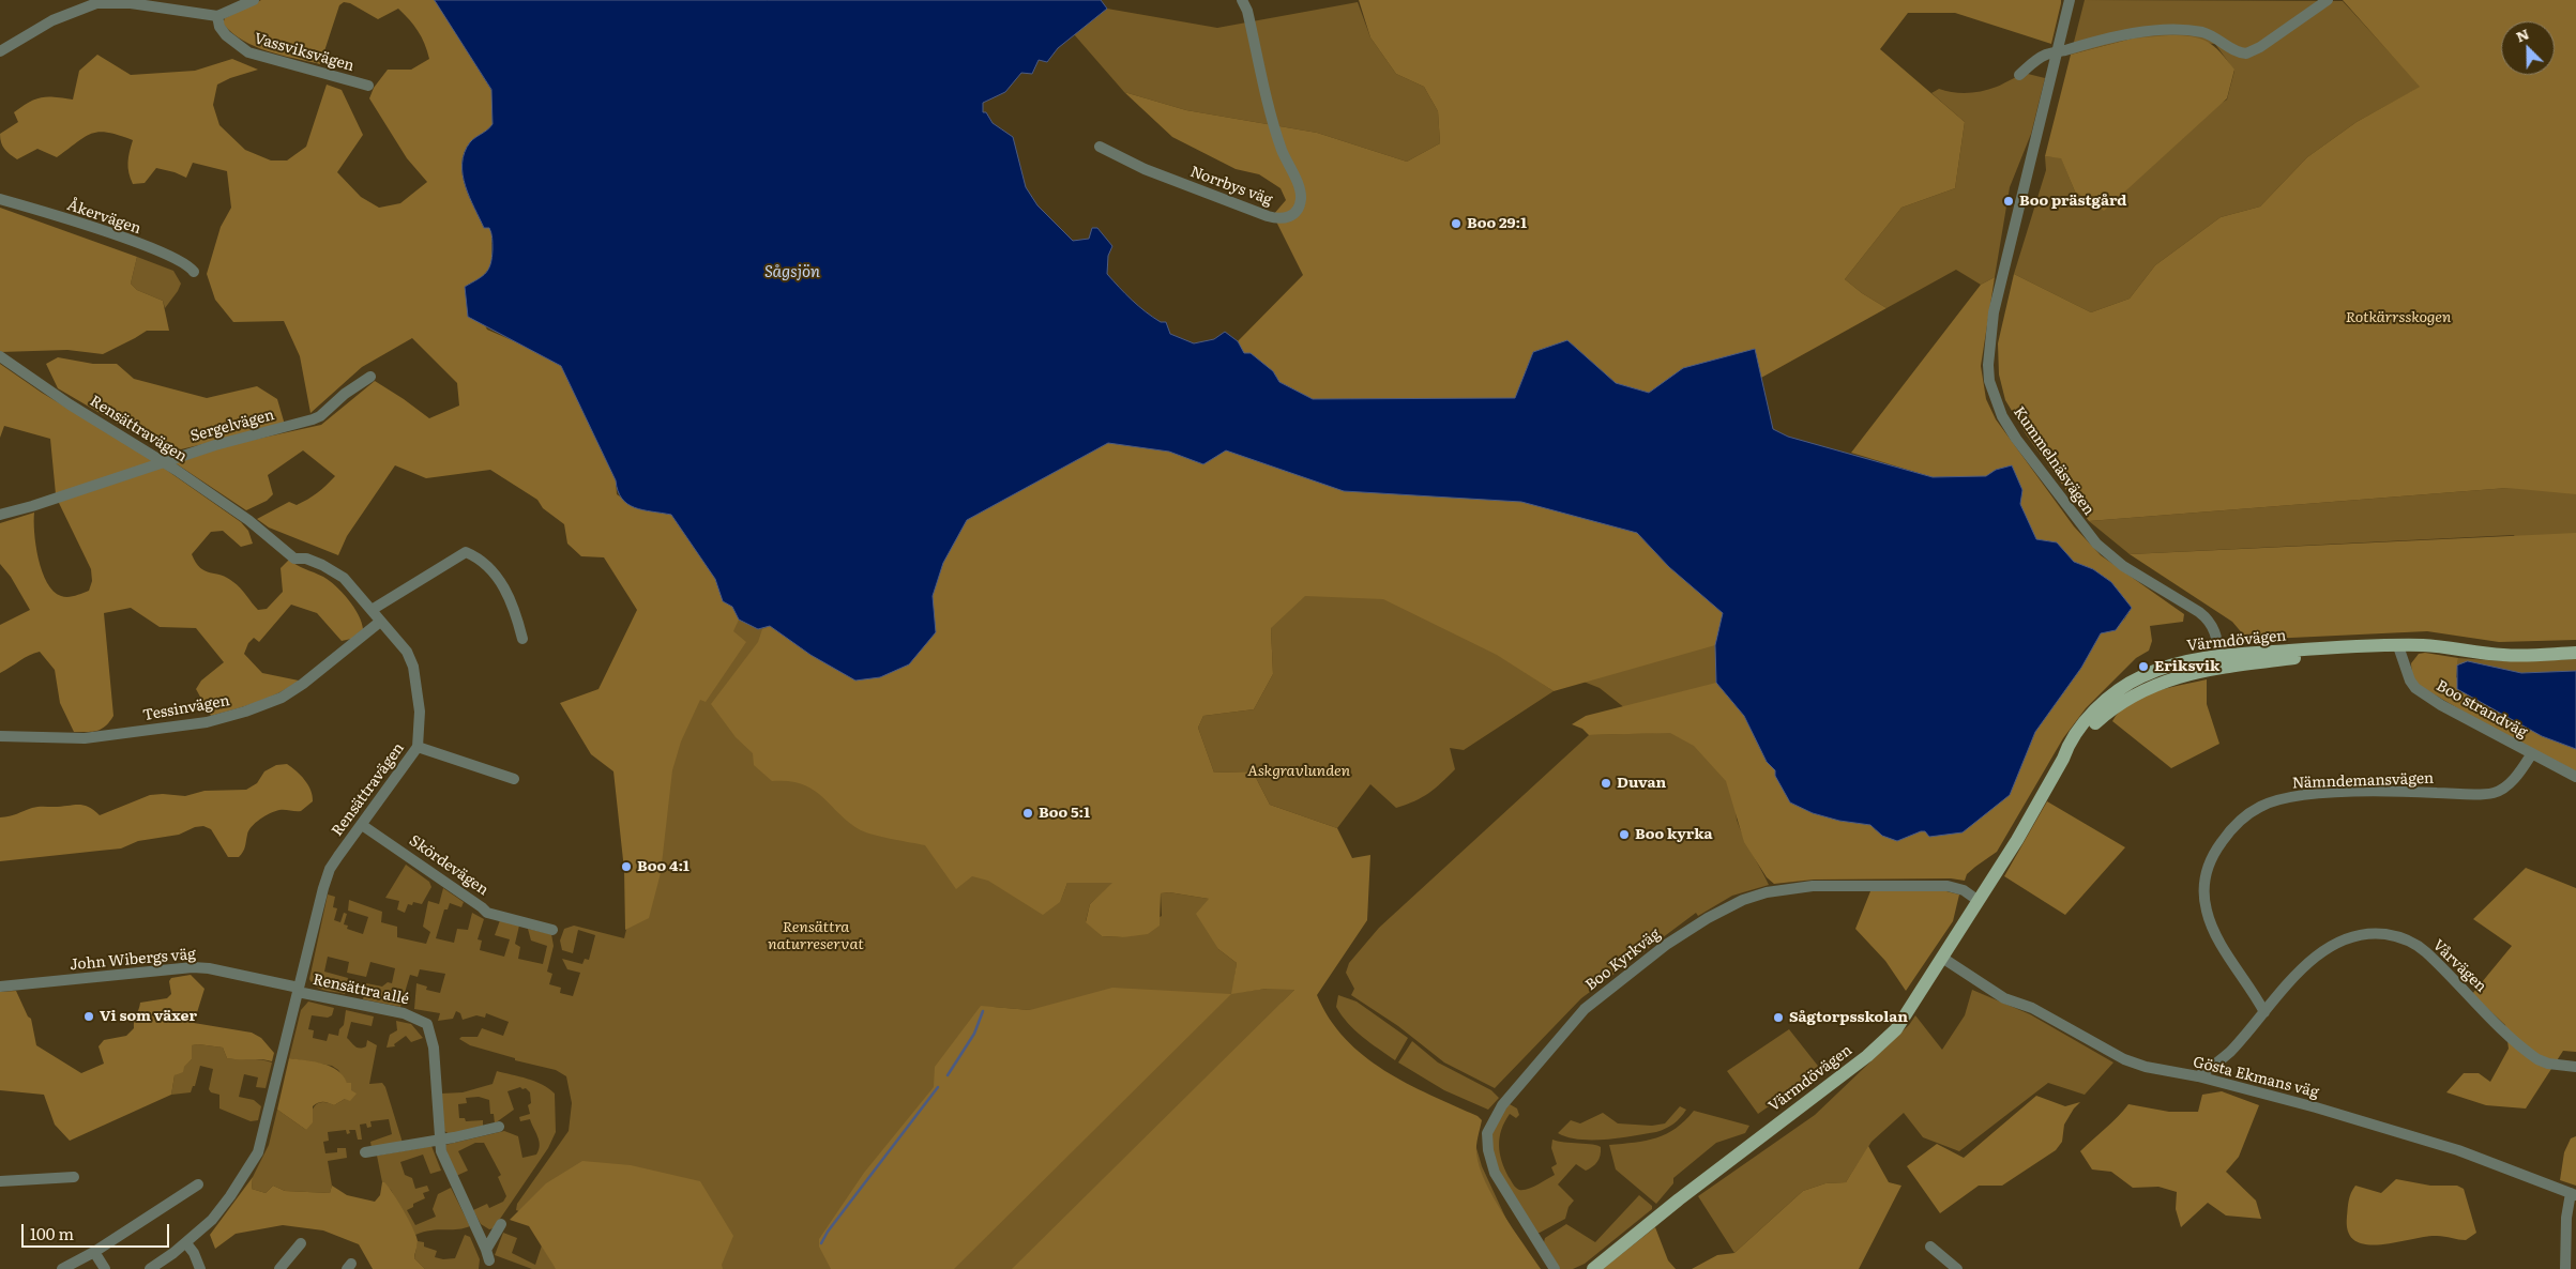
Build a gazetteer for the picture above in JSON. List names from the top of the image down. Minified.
{"streets":{"main road":["Värmdövägen"],"street":["Vassviksvägen","Norrbys väg","Åkervägen","Sergelvägen","Rensättravägen","Kummelnäsvägen","Tessinvägen","Boo strandväg","Nämndemansvägen","Skördevägen","John Wibergs väg","Boo Kyrkväg","Vårvägen","Rensättra allé","Gösta Ekmans väg"]},"crossings":[["Sergelvägen","Rensättravägen"],["Rensättravägen","Tessinvägen"],["Rensättravägen","Skördevägen"],["Rensättravägen","John Wibergs väg"],["Rensättravägen","Rensättra allé"],["Kummelnäsvägen","Värmdövägen"],["Värmdövägen","Boo strandväg"],["Värmdövägen","Boo Kyrkväg"],["Värmdövägen","Gösta Ekmans väg"],["Boo strandväg","Nämndemansvägen"],["Nämndemansvägen","Vårvägen"],["John Wibergs väg","Rensättra allé"],["Vårvägen","Gösta Ekmans väg"]],"water":["Sågsjön"],"parks":["Rotkärrsskogen","Askgravlunden","Rensättra naturreservat"],"places":["Boo prästgård","Boo 29:1","Eriksvik","Duvan","Boo 5:1","Boo kyrka","Boo 4:1","Vi som växer","Sågtorpsskolan"],"scale_bar":"100 m","north":"top left"}
